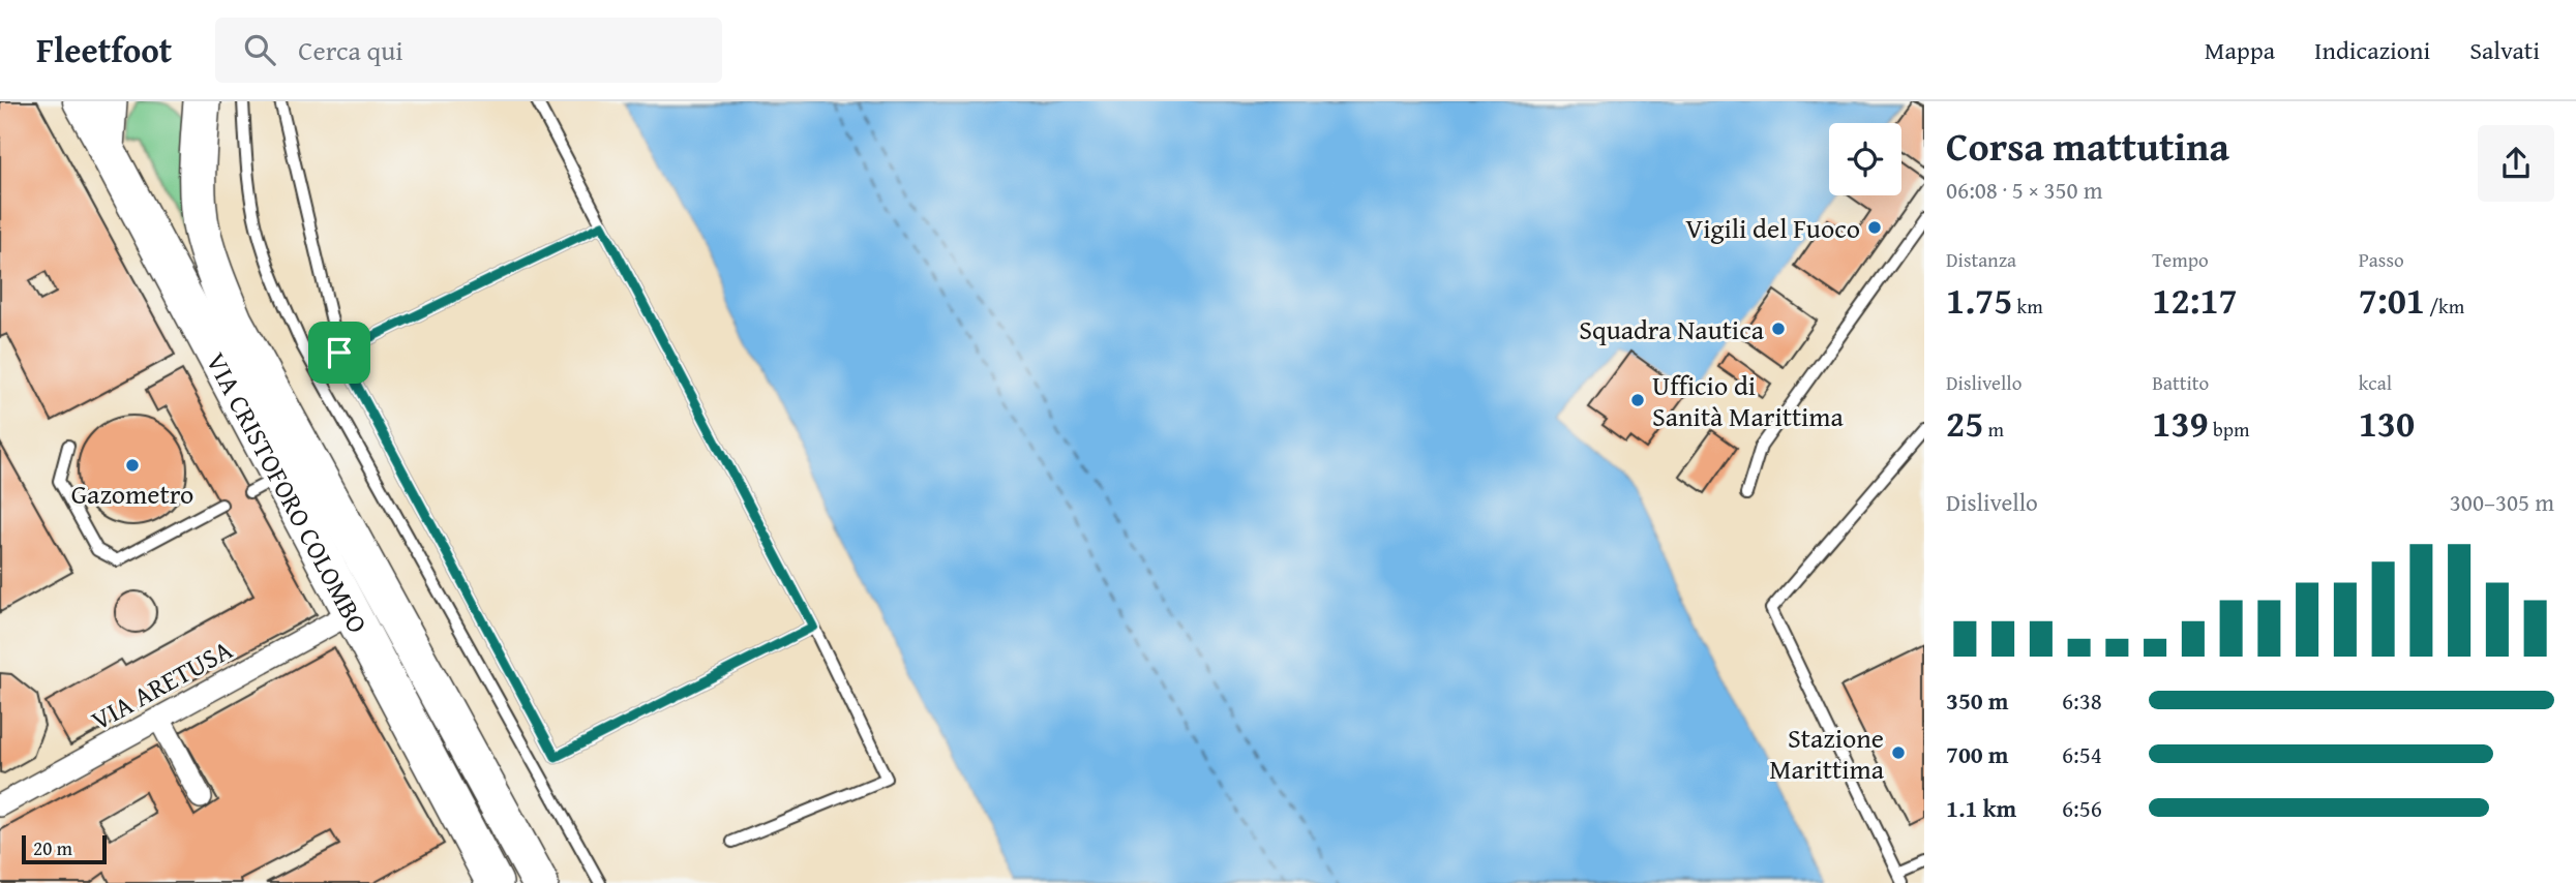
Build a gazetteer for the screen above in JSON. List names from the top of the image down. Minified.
{"streets":{"main road":["VIA CRISTOFORO COLOMBO"],"street":["VIA ARETUSA"]},"crossings":[["VIA CRISTOFORO COLOMBO","VIA ARETUSA"]],"places":["Vigili del Fuoco","Squadra Nautica","Ufficio di Sanità Marittima","Gazometro","Stazione Marittima"],"scale_bar":"20 m","page":{"header":"Fleetfoot","search":"Cerca qui","nav":["Mappa","Indicazioni","Salvati"],"heading":["Corsa mattutina","06:08 · 5 × 350 m"],"stats":[["Distanza","1.75 km"],["Tempo","12:17"],["Passo","7:01 /km"],["Dislivello","25 m"],["Battito","139 bpm"],["kcal","130"]],"chart":["Dislivello","300–305 m"],"list":[{"name":"350 m","note":"6:38"},{"name":"700 m","note":"6:54"},{"name":"1.1 km","note":"6:56"}],"scale":"20 m"}}
